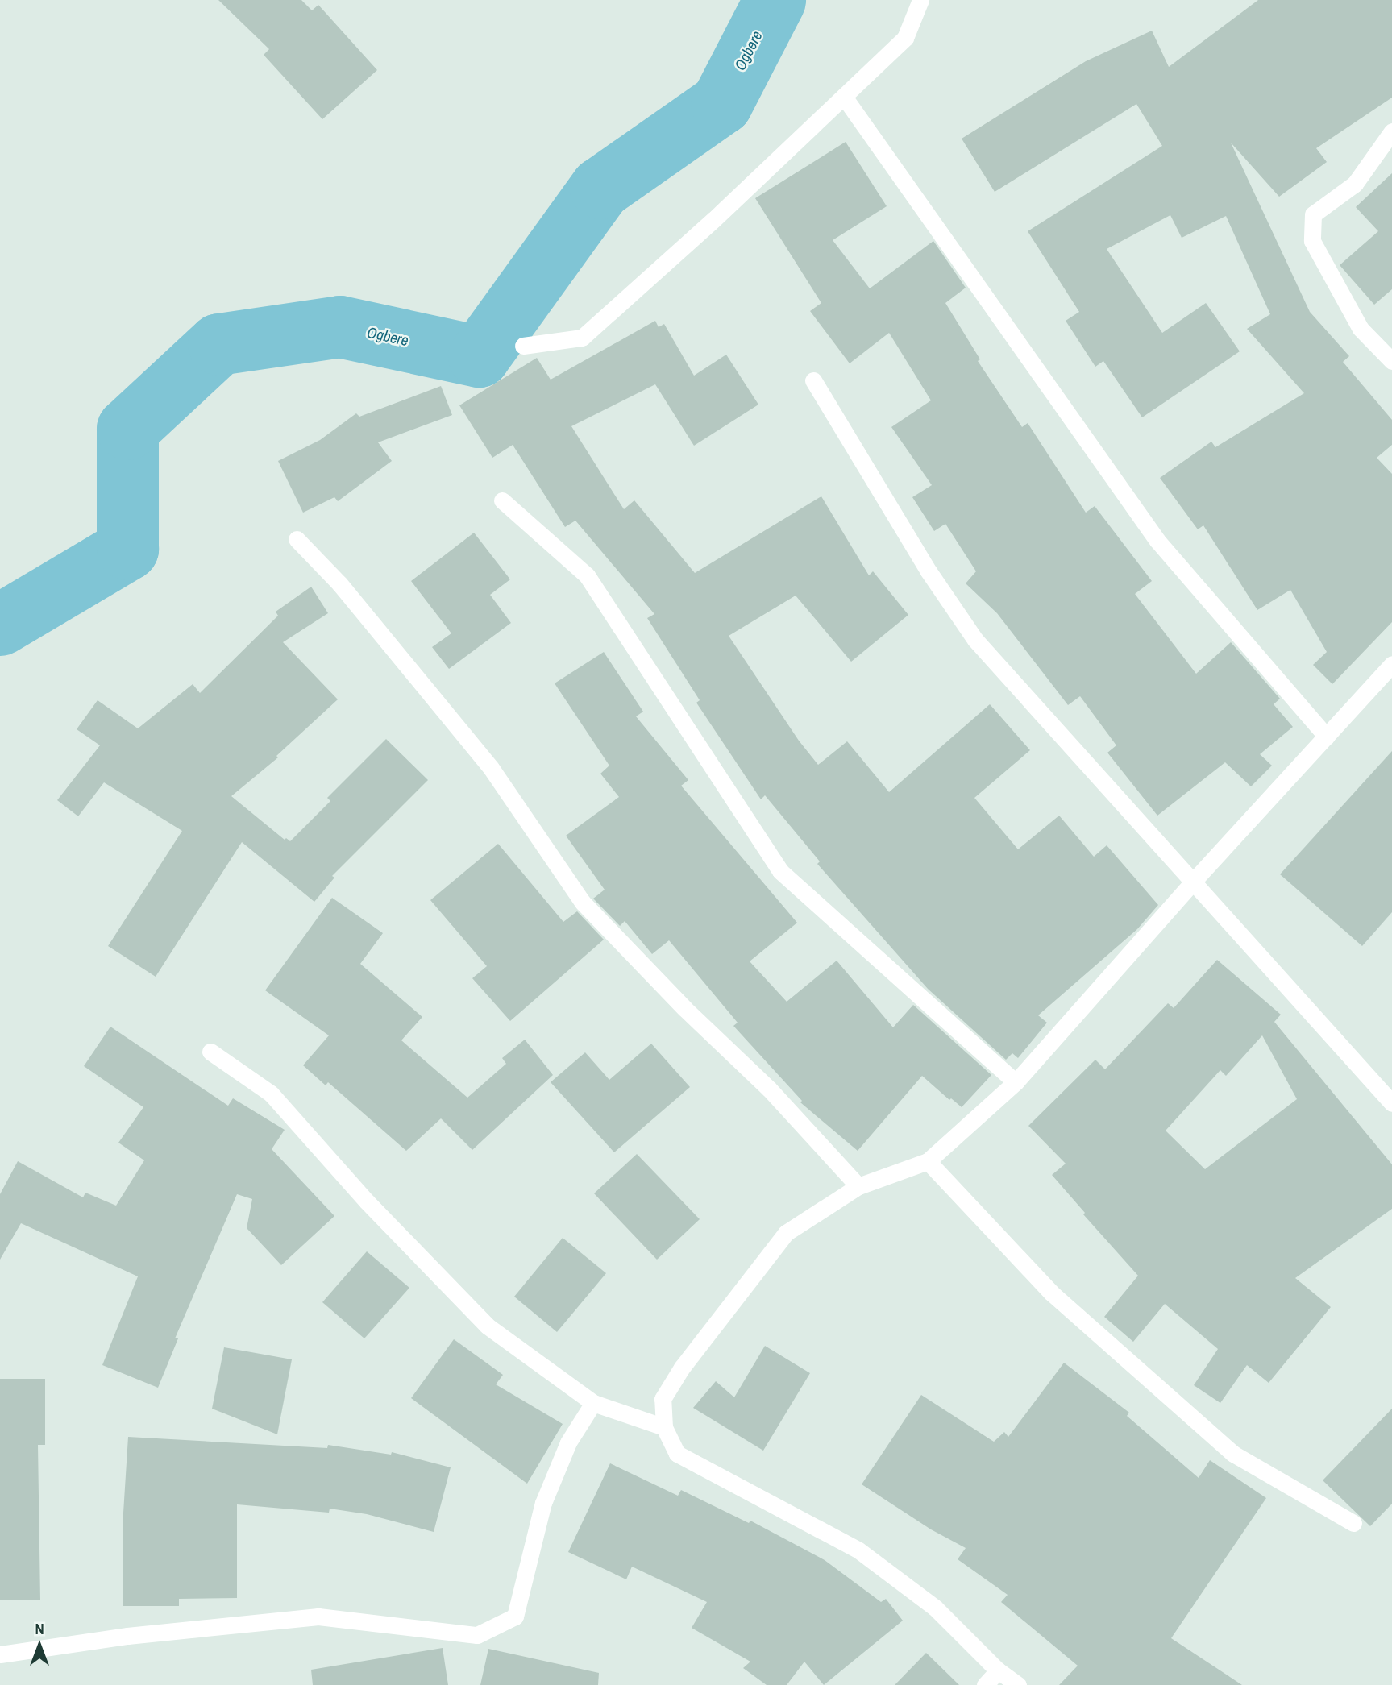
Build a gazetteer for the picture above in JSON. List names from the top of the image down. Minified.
{"water":["Ogbere"],"north":"top"}
